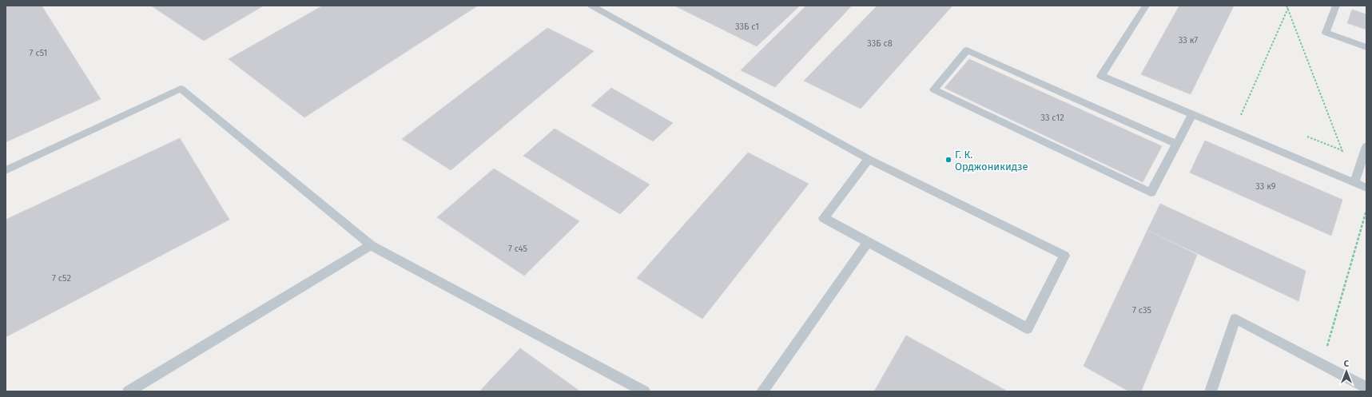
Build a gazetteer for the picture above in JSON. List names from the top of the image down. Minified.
{"places":["Г. К. Орджоникидзе"],"house_numbers":["33Б с1","33 к7","33Б с8","7 с51","33 с12","33 к9","7 с45","7 с52","7 с35"],"north":"top"}
